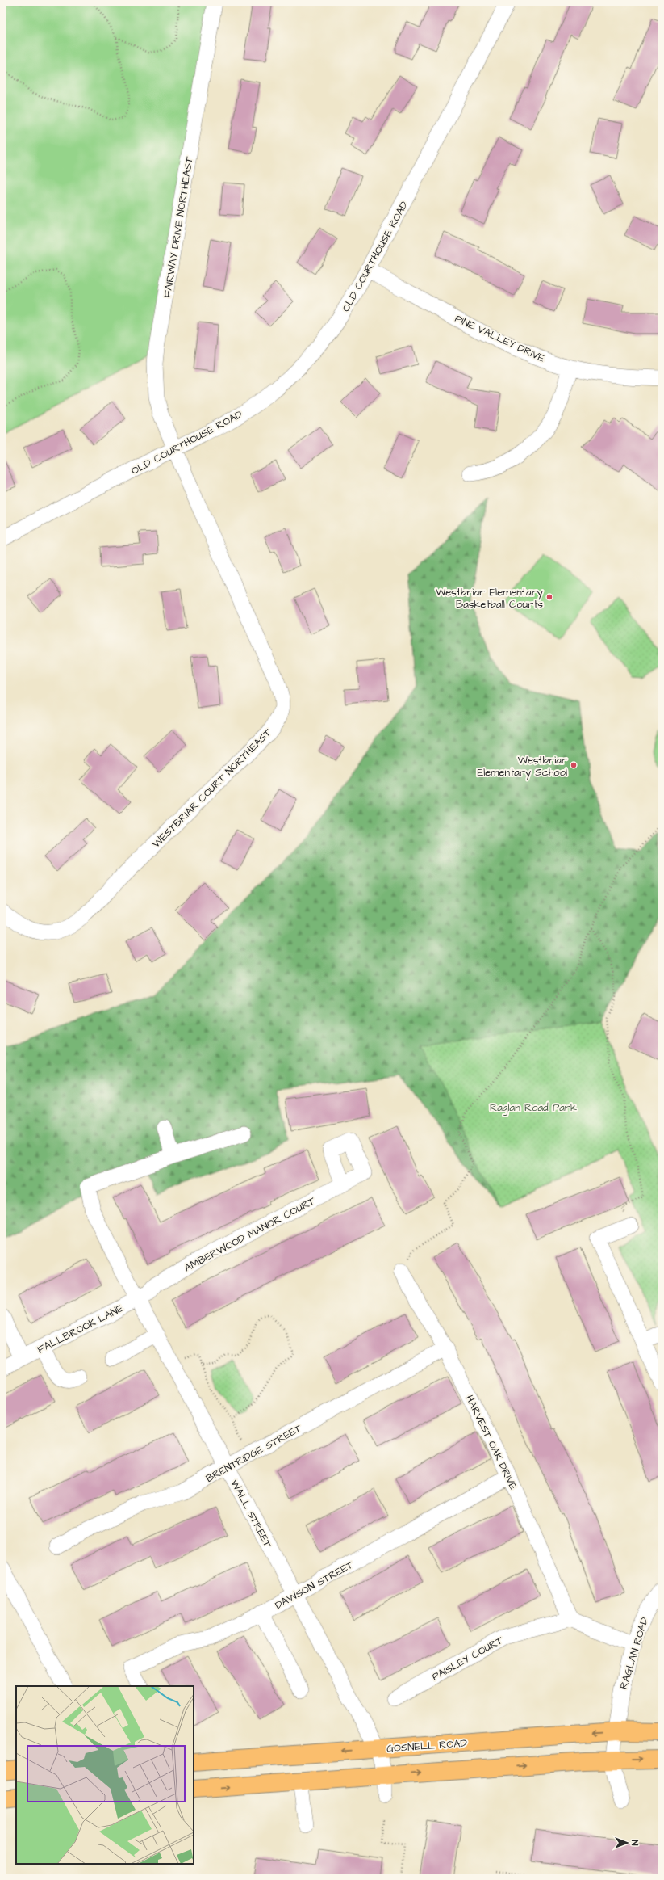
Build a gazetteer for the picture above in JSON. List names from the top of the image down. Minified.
{"streets":{"main road":["GOSNELL ROAD"],"street":["FAIRWAY DRIVE NORTHEAST","OLD COURTHOUSE ROAD","PINE VALLEY DRIVE","WESTBRIAR COURT NORTHEAST","AMBERWOOD MANOR COURT","FALLBROOK LANE","HARVEST OAK DRIVE","BRENTRIDGE STREET","WALL STREET","DAWSON STREET","RAGLAN ROAD","PAISLEY COURT"]},"crossings":[["FAIRWAY DRIVE NORTHEAST","OLD COURTHOUSE ROAD"],["FAIRWAY DRIVE NORTHEAST","WESTBRIAR COURT NORTHEAST"],["OLD COURTHOUSE ROAD","PINE VALLEY DRIVE"],["OLD COURTHOUSE ROAD","WESTBRIAR COURT NORTHEAST"],["AMBERWOOD MANOR COURT","FALLBROOK LANE"],["AMBERWOOD MANOR COURT","WALL STREET"],["FALLBROOK LANE","WALL STREET"],["HARVEST OAK DRIVE","BRENTRIDGE STREET"],["HARVEST OAK DRIVE","DAWSON STREET"],["HARVEST OAK DRIVE","PAISLEY COURT"],["BRENTRIDGE STREET","WALL STREET"],["WALL STREET","DAWSON STREET"],["WALL STREET","GOSNELL ROAD"],["RAGLAN ROAD","GOSNELL ROAD"]],"parks":["Raglan Road Park"],"places":["Westbriar Elementary Basketball Courts","Westbriar Elementary School"],"north":"right"}
